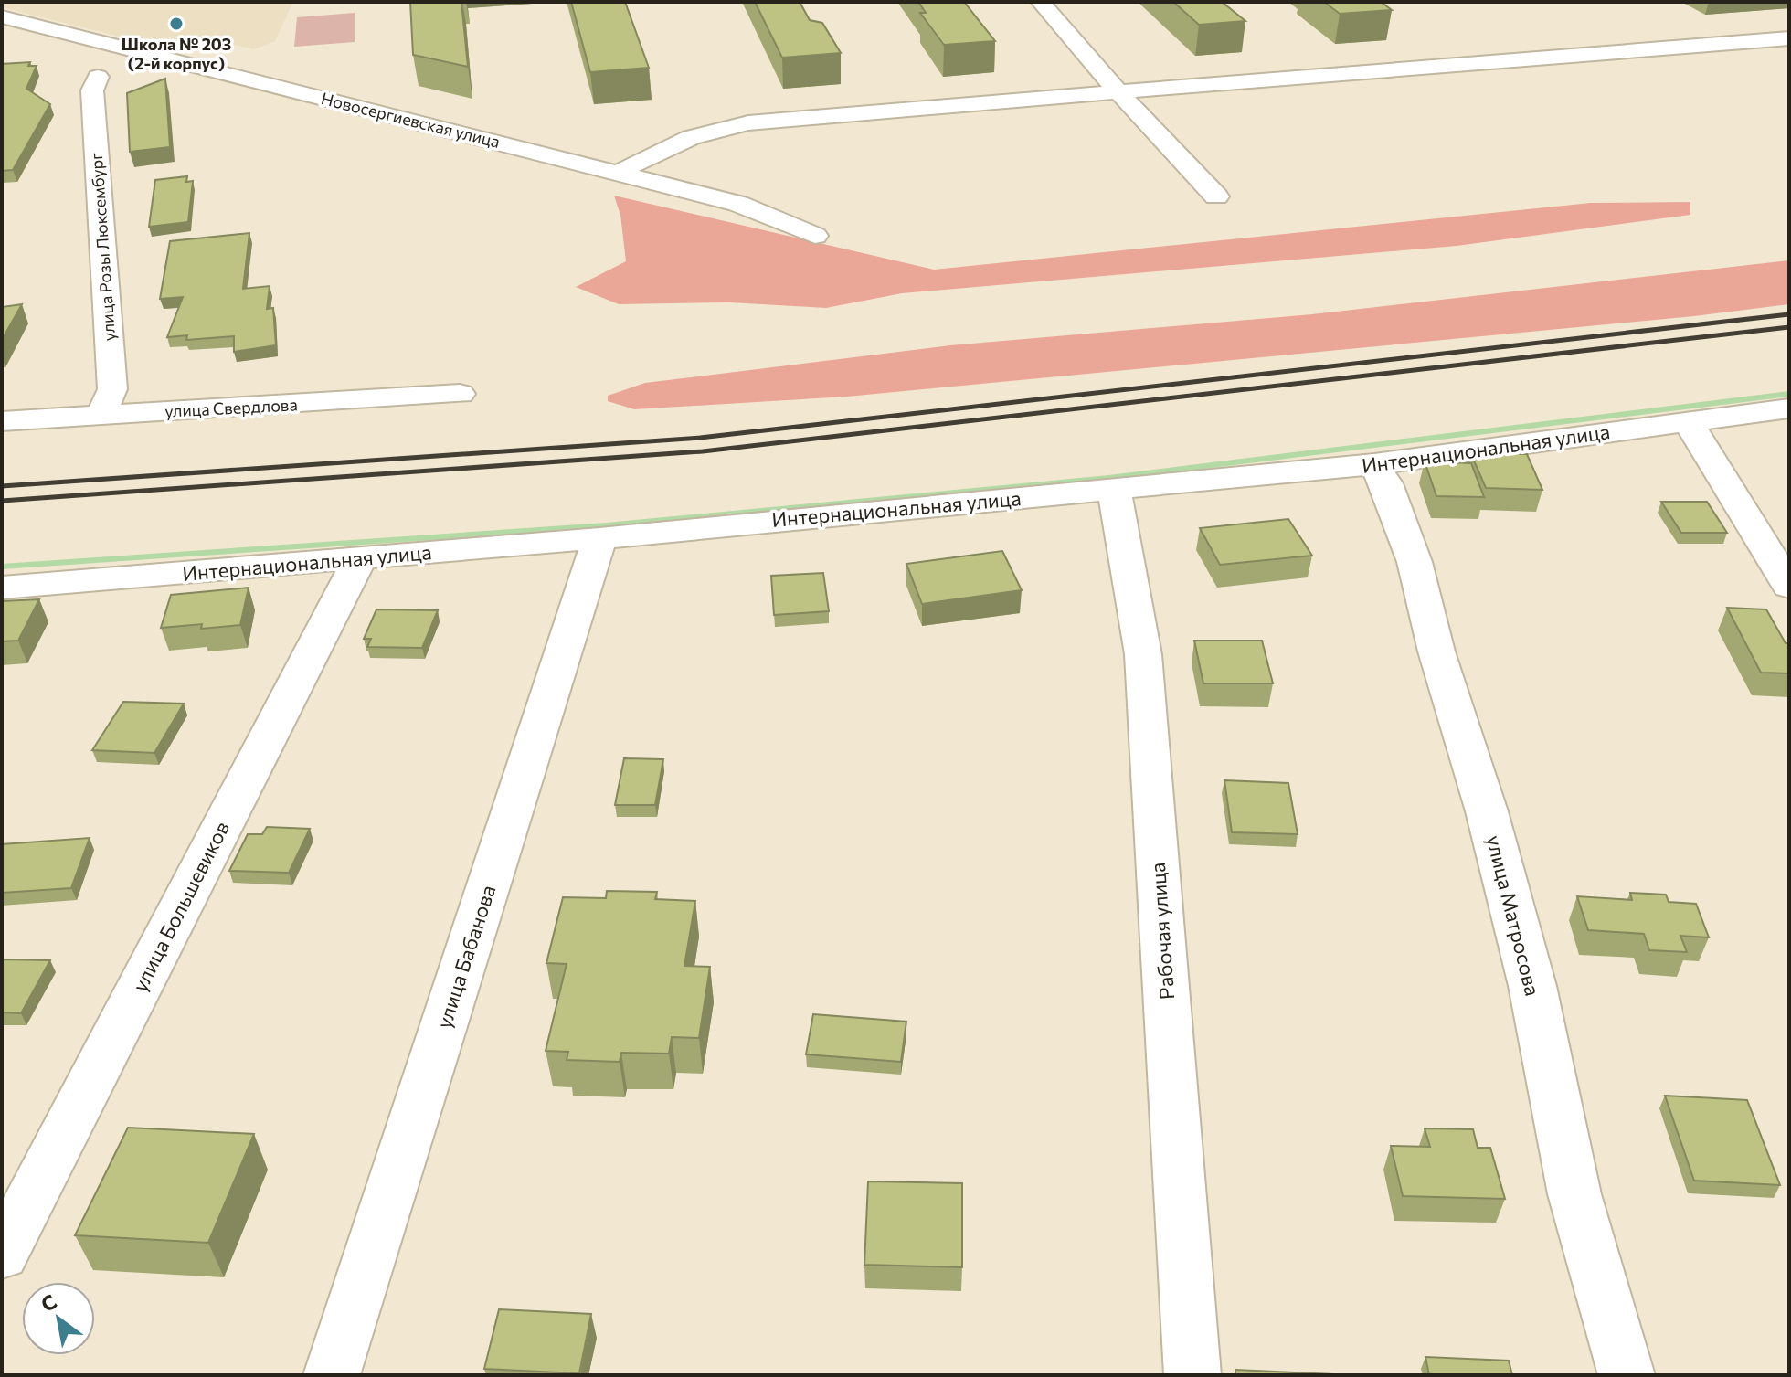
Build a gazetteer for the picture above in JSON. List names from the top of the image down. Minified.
{"streets":{"street":["Новосергиевская улица","улица Розы Люксембург","улица Свердлова","Интернациональная улица","улица Большевиков","улица Матросова","Рабочая улица","улица Бабанова"]},"crossings":[["улица Розы Люксембург","улица Свердлова"],["Интернациональная улица","улица Большевиков"],["Интернациональная улица","улица Матросова"],["Интернациональная улица","Рабочая улица"],["Интернациональная улица","улица Бабанова"]],"places":["Школа № 203 (2-й корпус)"],"north":"top left"}
